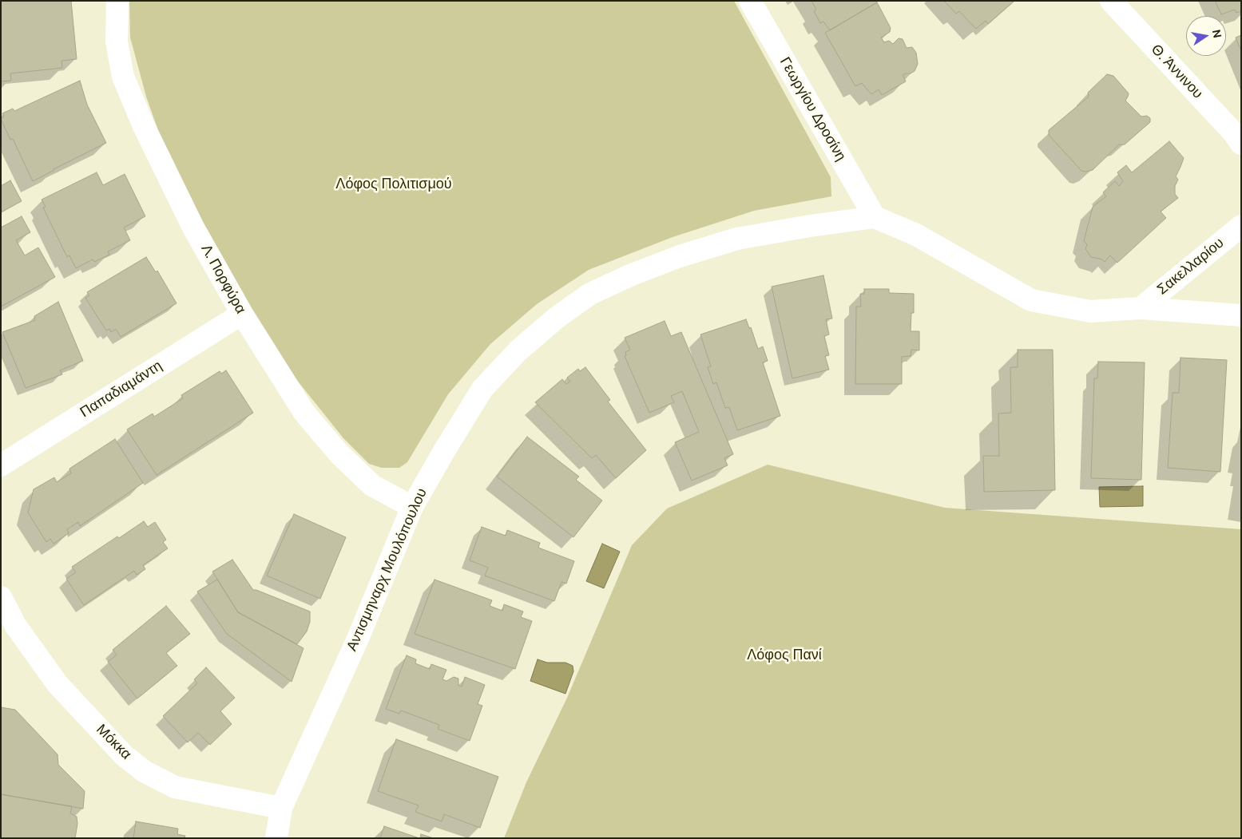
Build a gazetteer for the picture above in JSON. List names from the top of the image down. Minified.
{"streets":{"street":["Θ. Άννινου","Γεωργίου Δροσίνη","Σακελλαρίου","Λ. Πορφύρα","Παπαδιαμάντη","Αντισμηναρχ Μουλόπουλου","Μόκκα"]},"crossings":[["Γεωργίου Δροσίνη","Αντισμηναρχ Μουλόπουλου"],["Λ. Πορφύρα","Παπαδιαμάντη"],["Λ. Πορφύρα","Αντισμηναρχ Μουλόπουλου"],["Αντισμηναρχ Μουλόπουλου","Μόκκα"]],"parks":["Λόφος Πολιτισμού","Λόφος Πανί"],"north":"right"}
